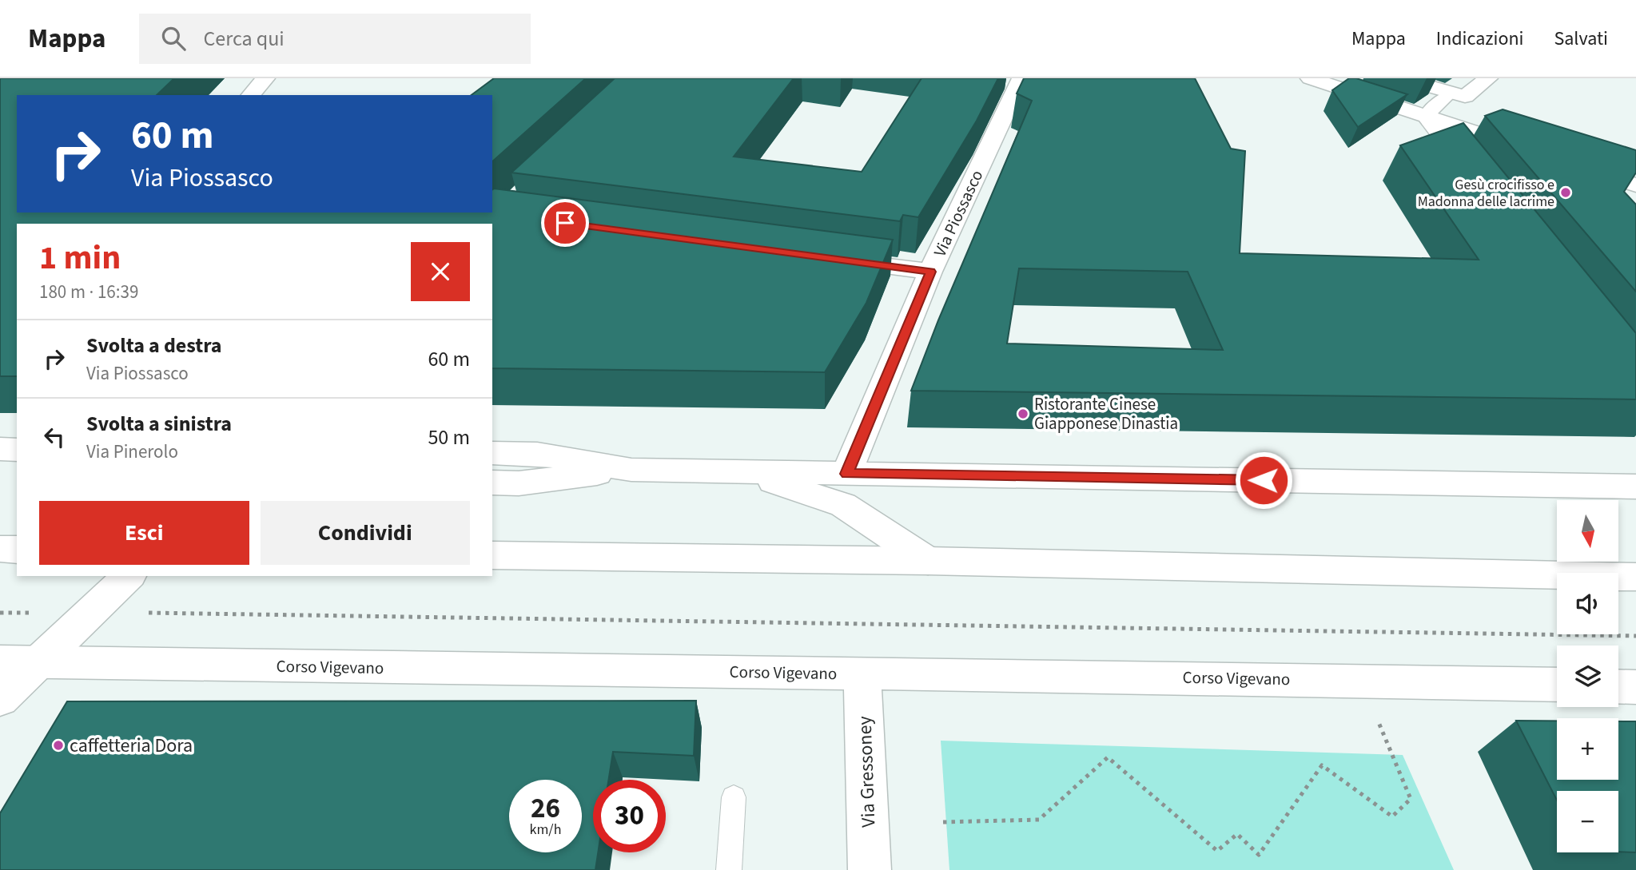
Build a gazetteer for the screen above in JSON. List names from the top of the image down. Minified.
{"streets":{"street":["Via Piossasco","Corso Vigevano","Via Gressoney"]},"crossings":[["Corso Vigevano","Via Gressoney"]],"places":["Gesù crocifisso e Madonna delle lacrime","Ristorante Cinese Giapponese Dinastia","caffetteria Dora"],"north":"bottom","page":{"header":"Mappa","search":"Cerca qui","nav":["Mappa","Indicazioni","Salvati"],"turn":["60 m","Via Piossasco"],"heading":["1 min","180 m · 16:39"],"list":[{"name":"Svolta a destra","note":"Via Piossasco","value":"60 m"},{"name":"Svolta a sinistra","note":"Via Pinerolo","value":"50 m"}],"buttons":["Esci","Condividi"],"map_buttons":["+","−"],"speed":"26 km/h","limit":"30"}}
